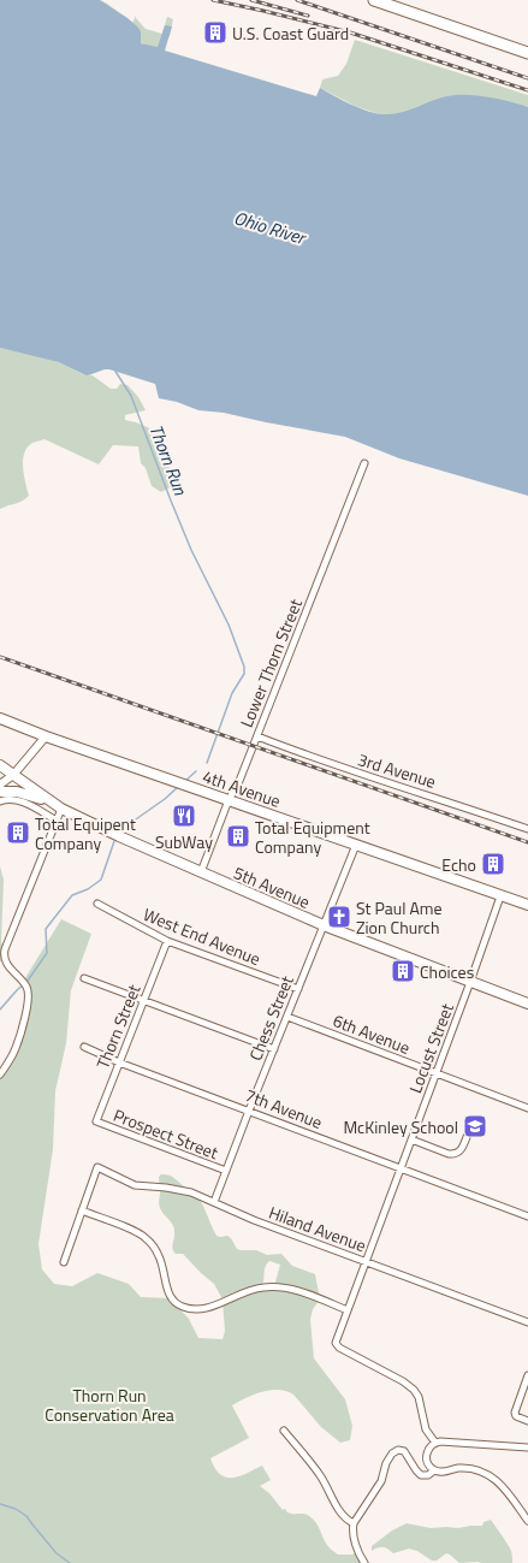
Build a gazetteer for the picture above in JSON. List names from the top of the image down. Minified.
{"streets":{"main road":["4th Avenue","5th Avenue"],"street":["Lower Thorn Street","3rd Avenue","West End Avenue","Chess Street","Thorn Street","6th Avenue","Locust Street","7th Avenue","Prospect Street","Hiland Avenue"]},"crossings":[["Lower Thorn Street","3rd Avenue"],["Lower Thorn Street","4th Avenue"],["Lower Thorn Street","5th Avenue"],["4th Avenue","Chess Street"],["4th Avenue","Locust Street"],["5th Avenue","Chess Street"],["5th Avenue","Locust Street"],["West End Avenue","Chess Street"],["West End Avenue","Thorn Street"],["Chess Street","6th Avenue"],["Chess Street","7th Avenue"],["Chess Street","Prospect Street"],["Chess Street","Hiland Avenue"],["Thorn Street","7th Avenue"],["Thorn Street","Prospect Street"],["6th Avenue","Locust Street"],["Locust Street","7th Avenue"],["Locust Street","Hiland Avenue"]],"water":["Ohio River","Thorn Run"],"parks":["Thorn Run Conservation Area"],"places":{"building":["U.S. Coast Guard","Total Equipent Company","Total Equipment Company","Echo","Choices"],"restaurant":["SubWay"],"church":["St Paul Ame Zion Church"],"school or university":["McKinley School"]}}
